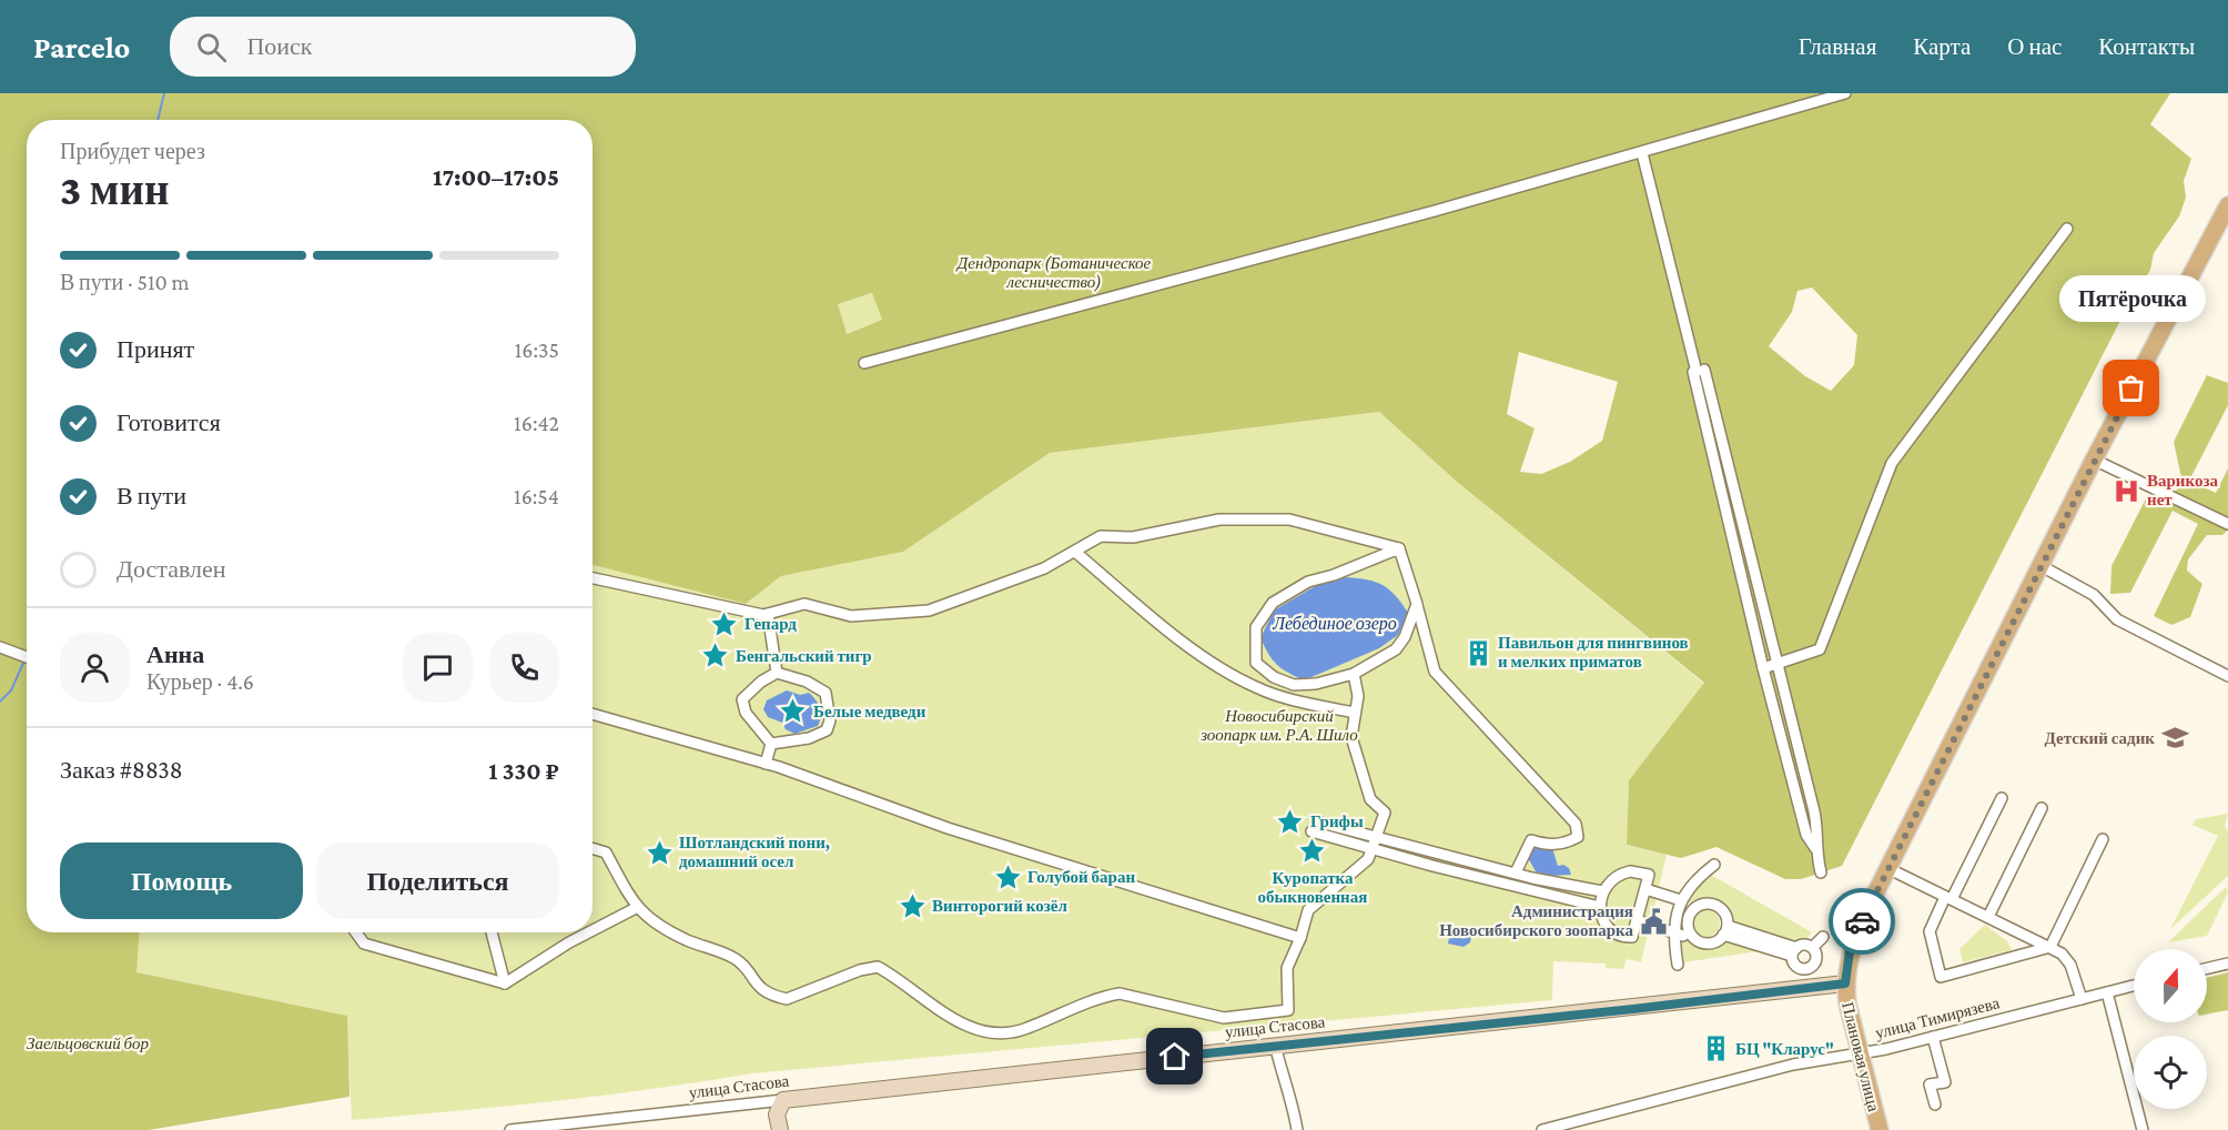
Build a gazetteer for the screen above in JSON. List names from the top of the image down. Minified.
{"streets":{"main road":["Плановая улица"],"street":["улица Тимирязева","улица Стасова"]},"crossings":[["улица Тимирязева","Плановая улица"],["улица Стасова","Плановая улица"]],"water":["Лебединое озеро"],"parks":["Дендропарк (Ботаническое лесничество)","Новосибирский зоопарк им. Р.А. Шило","Заельцовский бор"],"places":{"other":["Пятёрочка"],"hospital":["Варикоза нет"],"place":["Гепард","Бенгальский тигр","Белые медведи","Грифы","Куропатка обыкновенная","Шотландский пони, домашний осел","Голубой баран","Винторогий козёл"],"building":["Павильон для пингвинов и мелких приматов","БЦ \"Кларус\""],"school or university":["Детский садик"],"public building":["Администрация Новосибирского зоопарка"]},"north":"top","page":{"header":"Parcelo","search":"Поиск","nav":["Главная","Карта","О нас","Контакты"],"heading":["3 мин","Прибудет через","17:00–17:05"],"panel":["Анна","Курьер · 4.6","Заказ #8838","1 330 ₽"],"bar":"В пути · 510 m","bubble":"Пятёрочка","list":[["Принят","16:35"],["Готовится","16:42"],["В пути","16:54"],"Доставлен"],"buttons":["Помощь","Поделиться"]}}
